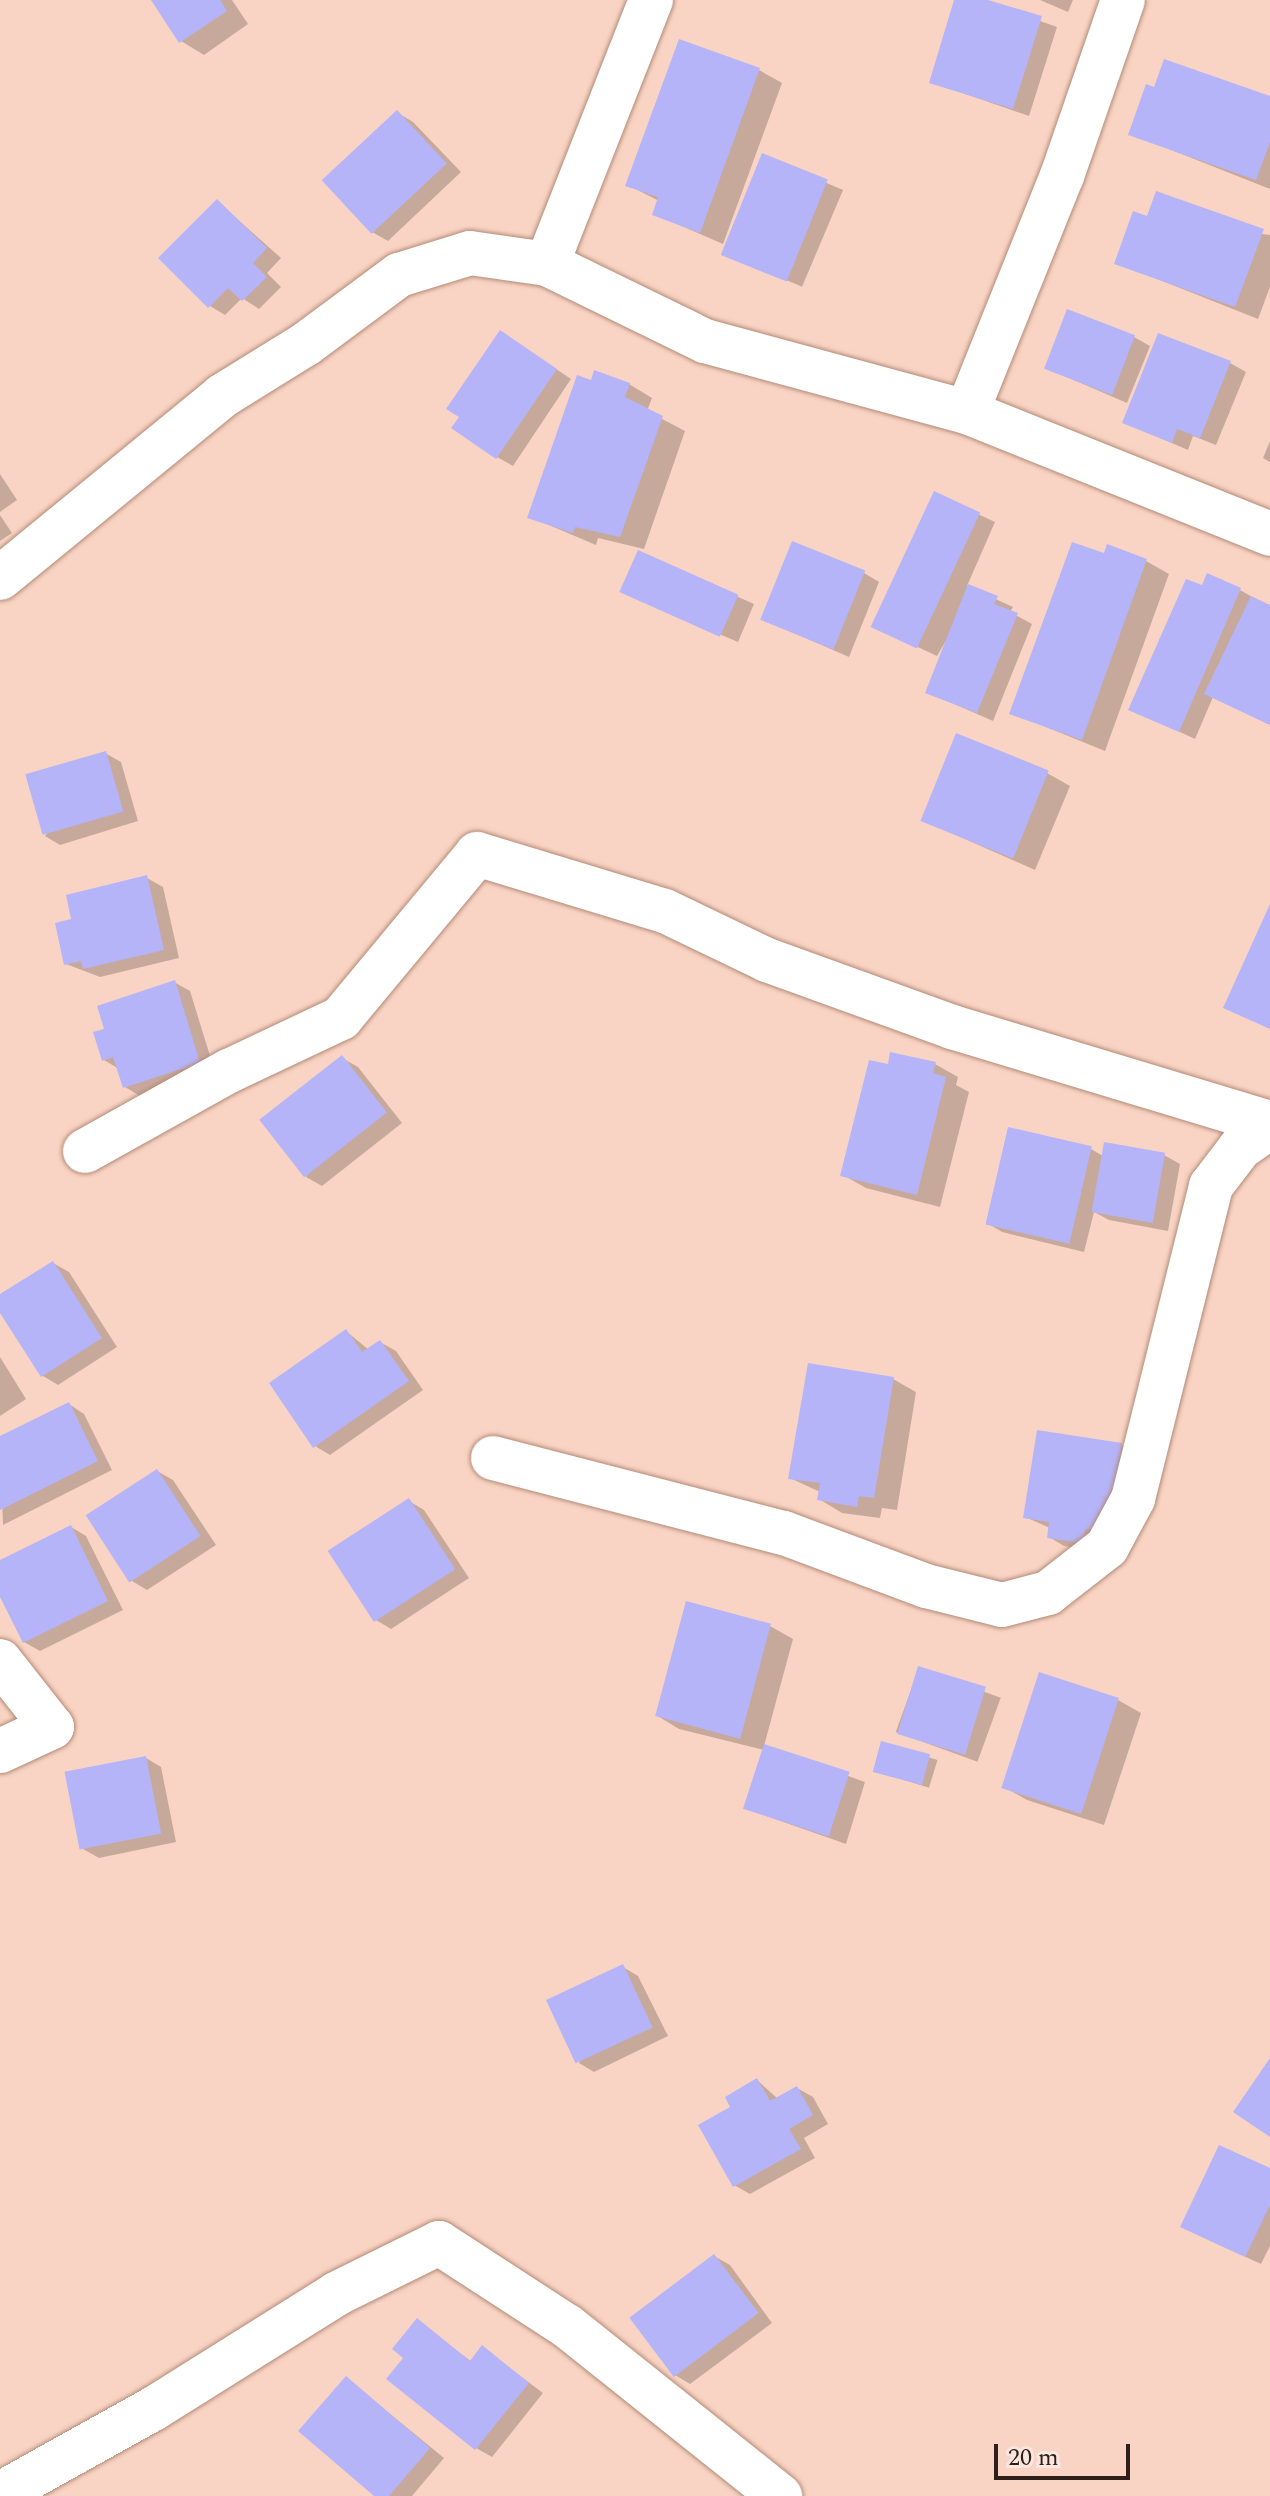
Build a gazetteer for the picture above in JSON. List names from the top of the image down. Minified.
{"scale_bar":"20 m"}
